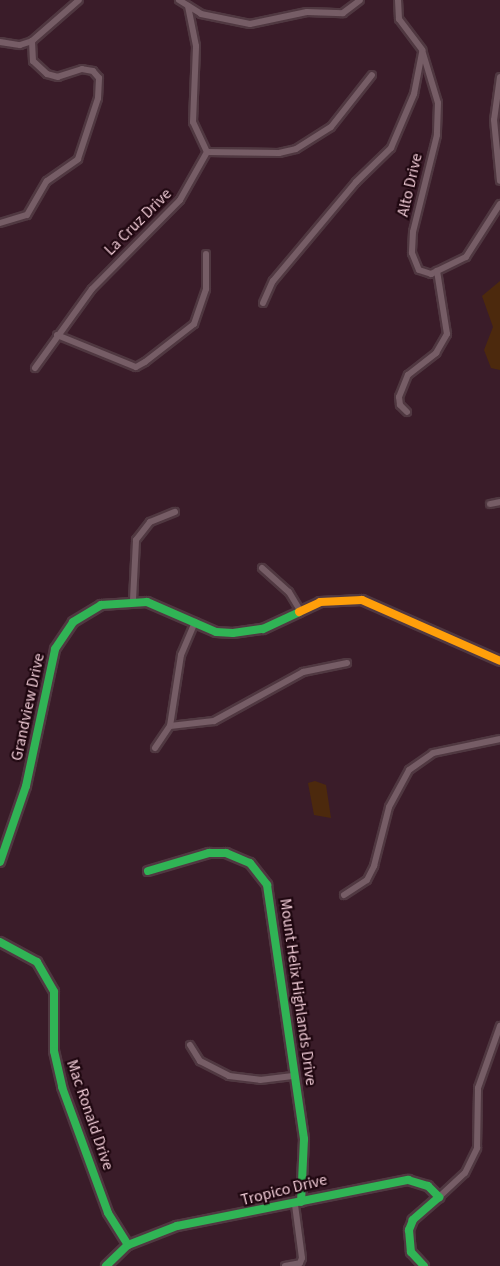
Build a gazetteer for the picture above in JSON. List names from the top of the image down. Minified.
{"streets":{"street":["Alto Drive","La Cruz Drive","Grandview Drive","Mount Helix Highlands Drive","Mac Ronald Drive","Tropico Drive"]},"crossings":[["Mount Helix Highlands Drive","Tropico Drive"],["Mac Ronald Drive","Tropico Drive"]]}
